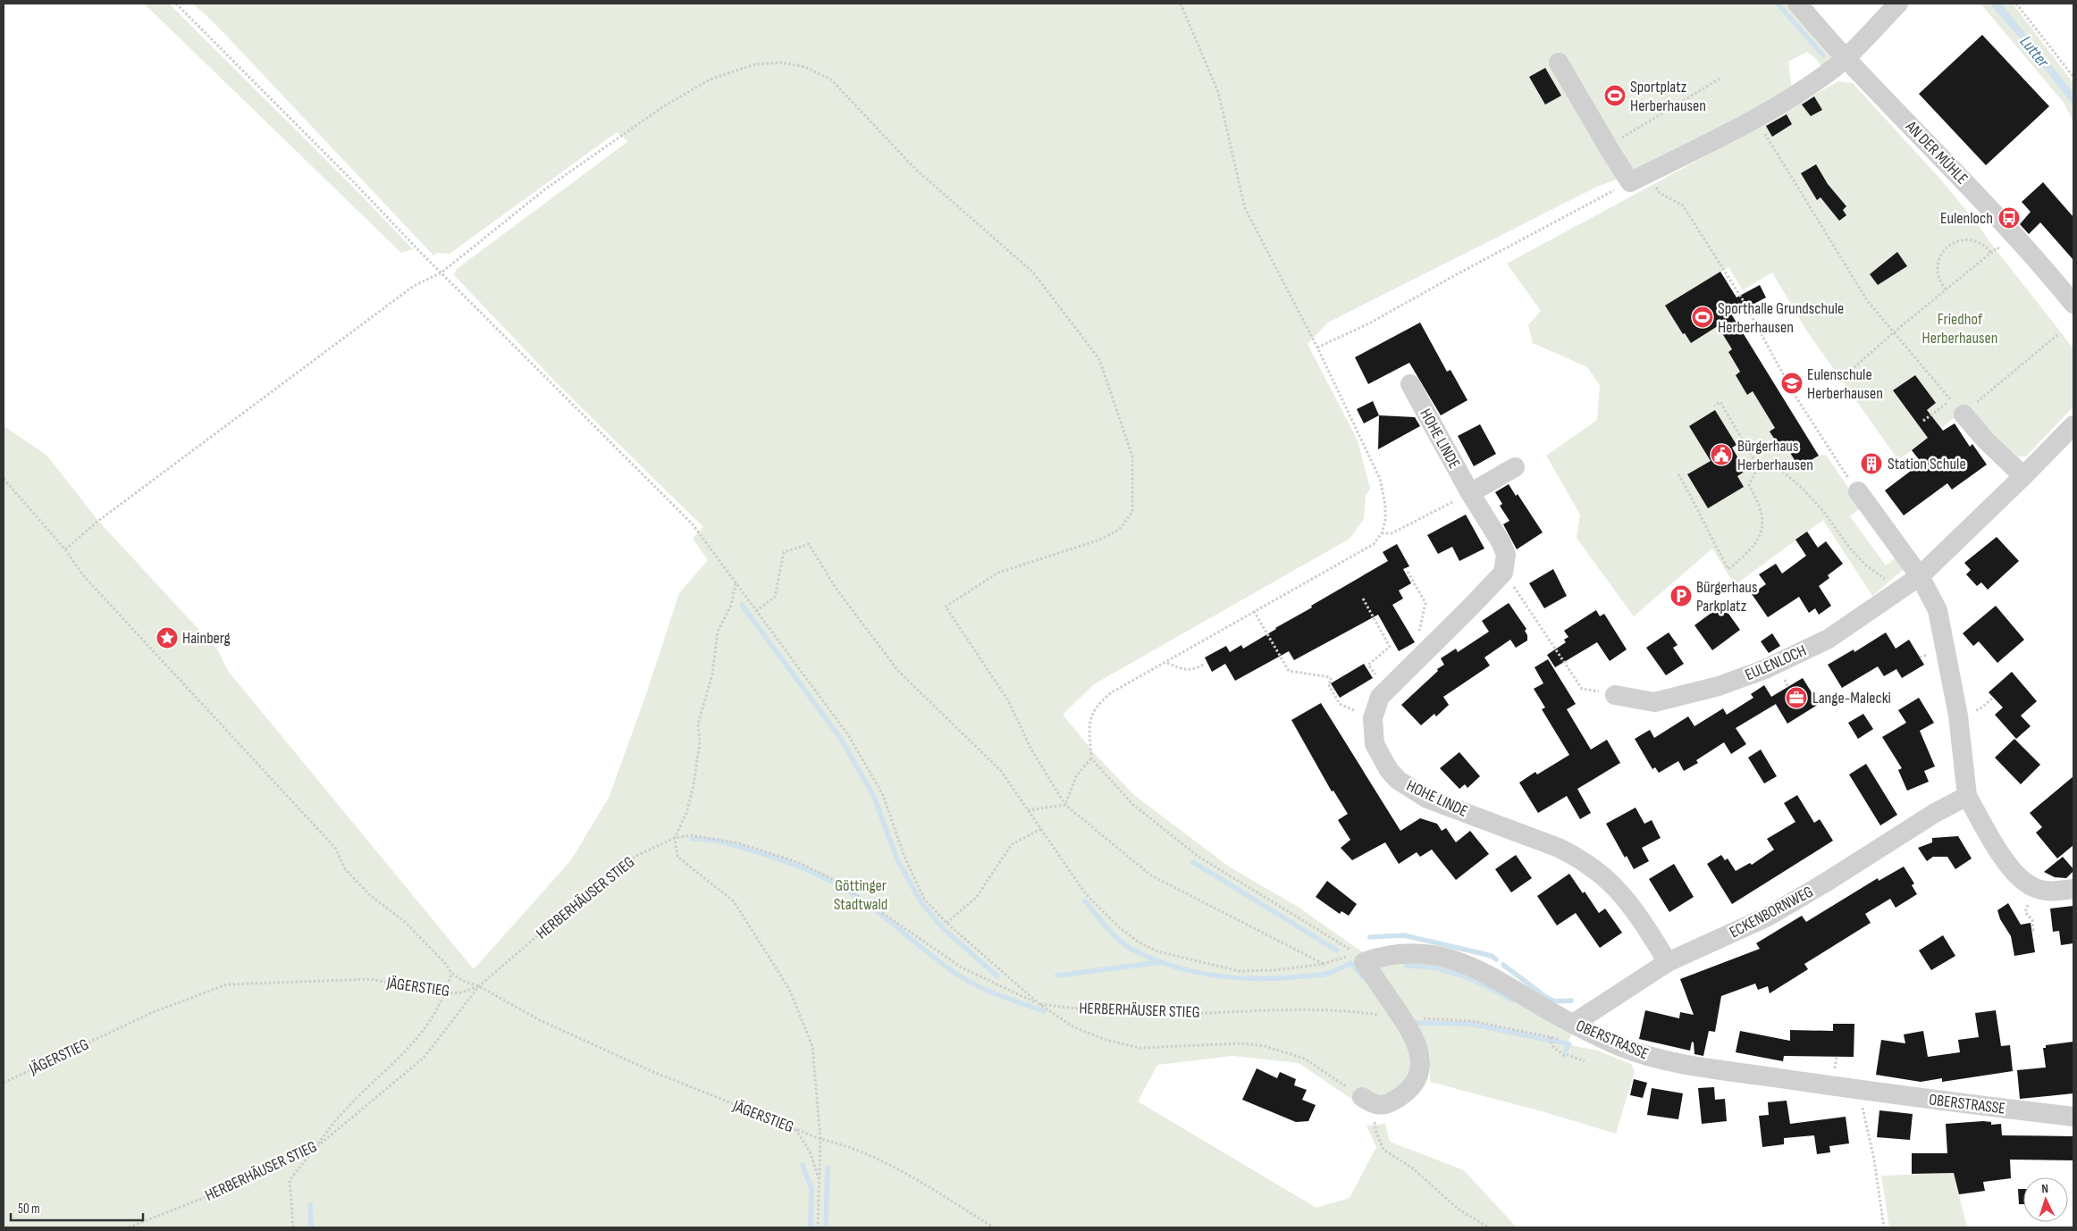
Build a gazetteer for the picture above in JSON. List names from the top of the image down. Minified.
{"streets":{"street":["AN DER MÜHLE","HOHE LINDE","EULENLOCH","ECKENBORNWEG","OBERSTRASSE"],"path":["HERBERHÄUSER STIEG","JÄGERSTIEG"]},"crossings":[["HOHE LINDE","ECKENBORNWEG"],["HERBERHÄUSER STIEG","JÄGERSTIEG"],["HERBERHÄUSER STIEG","OBERSTRASSE"],["ECKENBORNWEG","OBERSTRASSE"]],"water":["Lutter"],"parks":["Friedhof Herberhausen","Göttinger Stadtwald"],"places":{"sports":["Sportplatz Herberhausen","Sporthalle Grundschule Herberhausen"],"bus stop":["Eulenloch"],"school or university":["Eulenschule Herberhausen"],"public building":["Bürgerhaus Herberhausen"],"building":["Station Schule"],"parking":["Bürgerhaus Parkplatz"],"place":["Hainberg"],"office":["Lange-Malecki"]},"scale_bar":"50 m","north":"top"}
